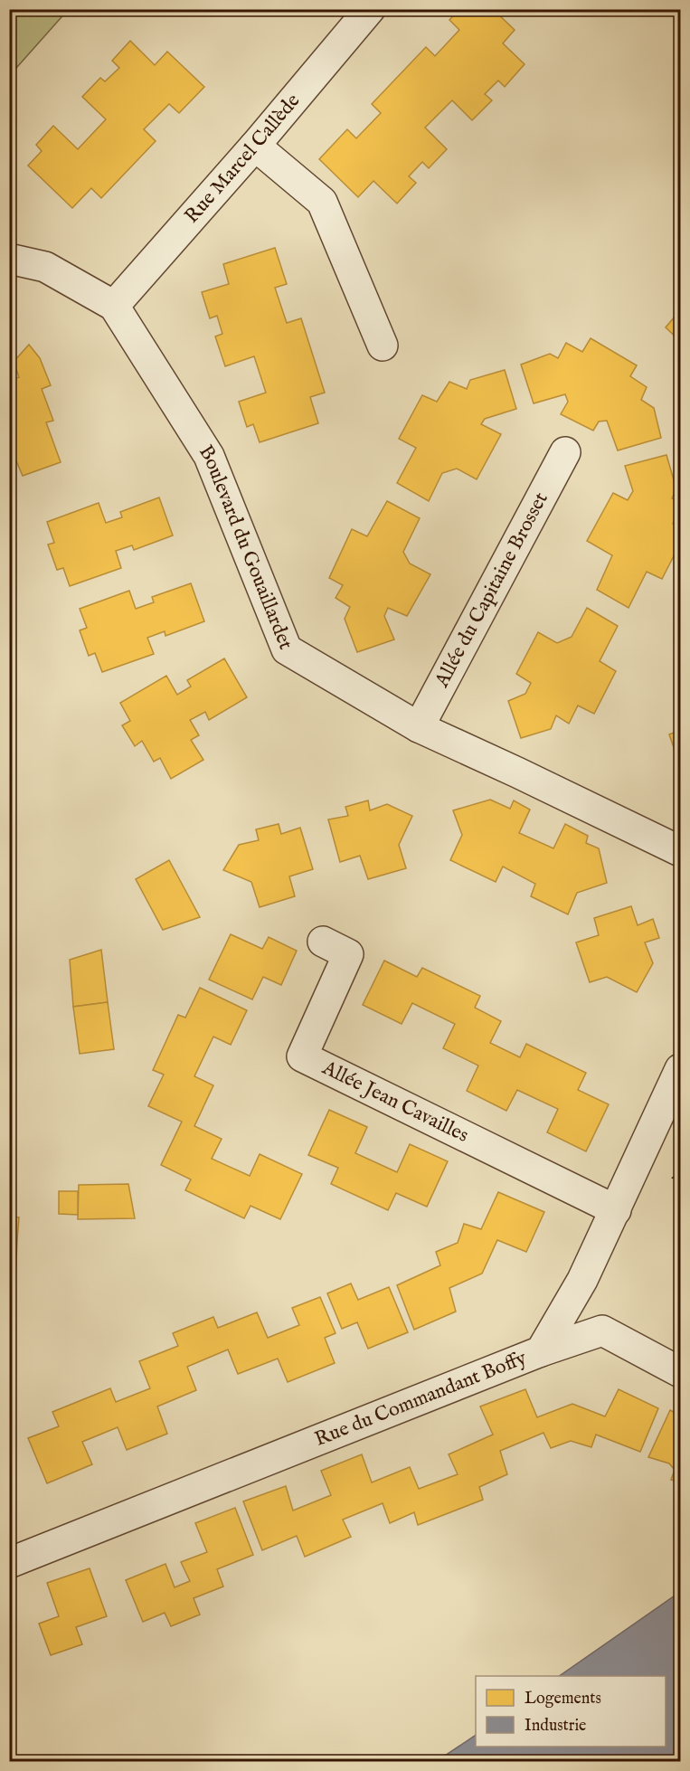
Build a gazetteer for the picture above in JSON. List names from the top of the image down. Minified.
{"streets":{"street":["Rue Marcel Callède","Boulevard du Gouaillardet","Allée du Capitaine Brosset","Allée Jean Cavailles","Rue du Commandant Boffy"]},"crossings":[["Rue Marcel Callède","Boulevard du Gouaillardet"],["Boulevard du Gouaillardet","Allée du Capitaine Brosset"],["Allée Jean Cavailles","Rue du Commandant Boffy"]],"legend":["Logements","Industrie"]}
